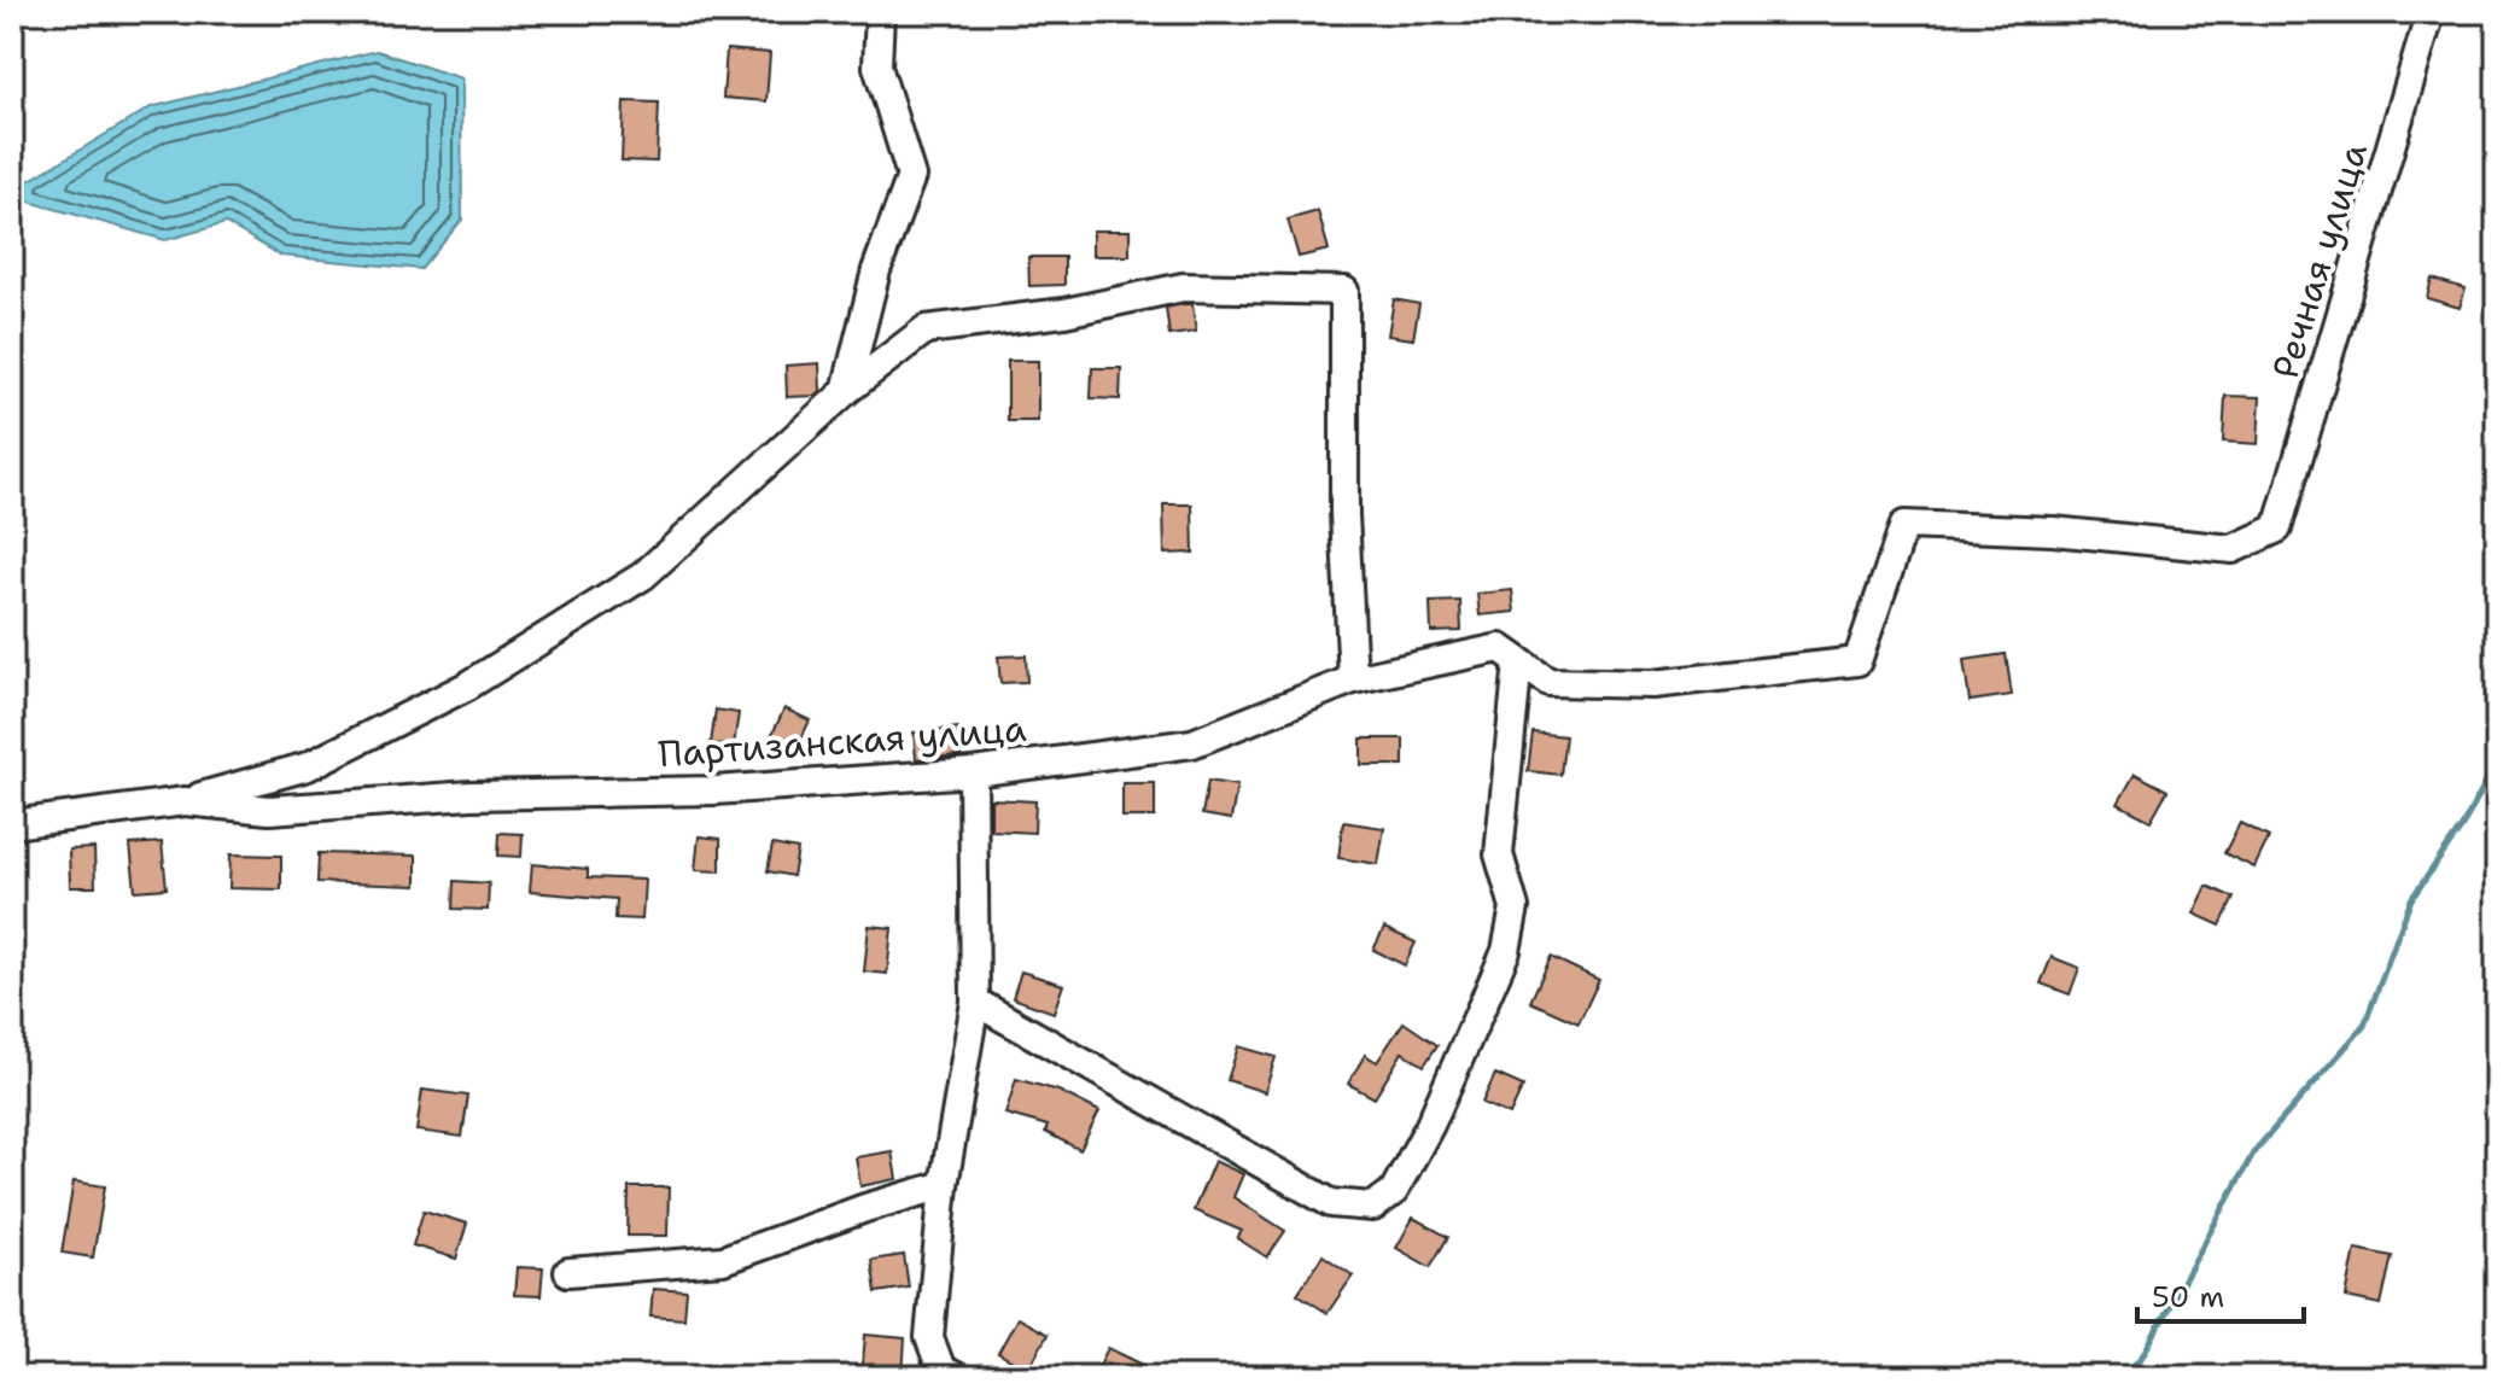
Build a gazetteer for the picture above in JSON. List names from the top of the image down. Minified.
{"streets":{"street":["Речная улица","Партизанская улица"]},"crossings":[["Речная улица","Партизанская улица"]],"scale_bar":"50 m"}
